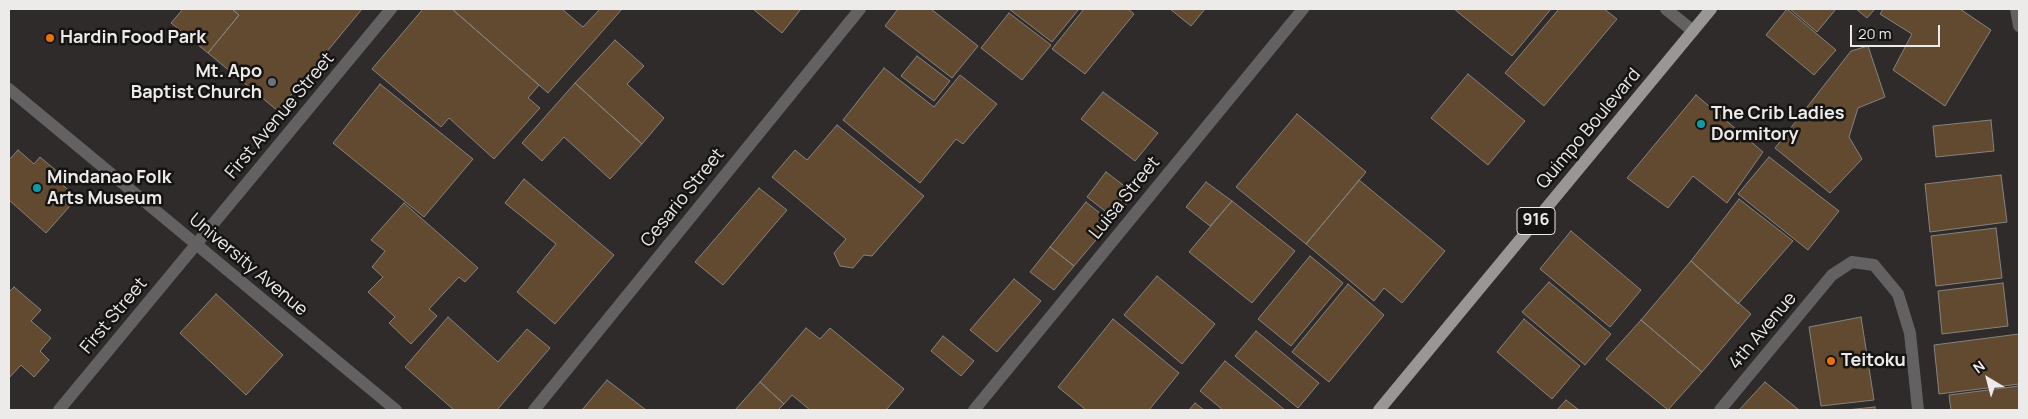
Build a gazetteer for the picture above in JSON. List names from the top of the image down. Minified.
{"streets":{"main road":["Quimpo Boulevard","916"],"street":["First Avenue Street","Cesario Street","Luisa Street","University Avenue","First Street","4th Avenue"]},"crossings":[["First Avenue Street","University Avenue"],["First Avenue Street","First Street"],["University Avenue","First Street"]],"places":["Hardin Food Park","Mt. Apo Baptist Church","The Crib Ladies Dormitory","Mindanao Folk Arts Museum","Teitoku"],"scale_bar":"20 m","north":"top left"}
